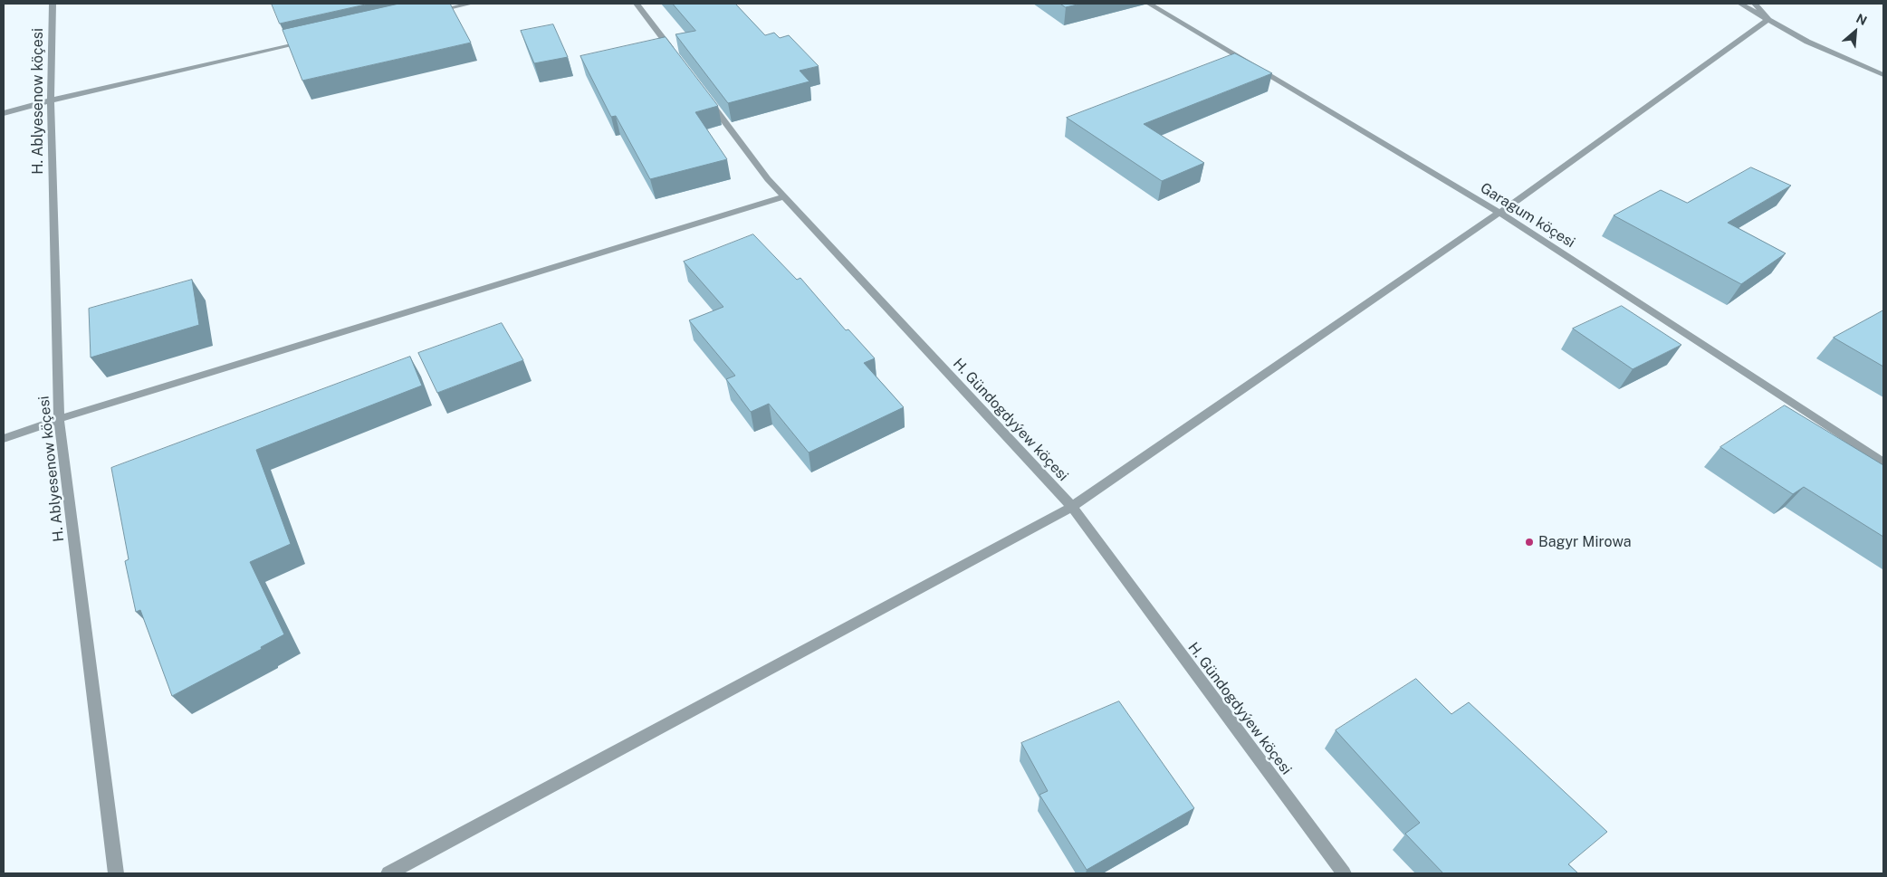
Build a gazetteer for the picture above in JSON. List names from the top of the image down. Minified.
{"streets":{"street":["H. Ablyesenow köçesi","Garagum köçesi","H. Gündogdyýew köçesi"]},"places":["Bagyr Mirowa"],"north":"top right"}
